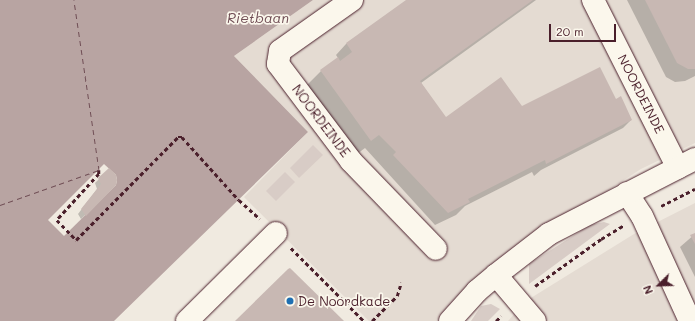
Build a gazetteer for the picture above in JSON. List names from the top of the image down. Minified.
{"streets":{"main road":["NOORDEINDE"]},"water":["Rietbaan"],"places":["De Noordkade"],"scale_bar":"20 m","north":"bottom left"}
